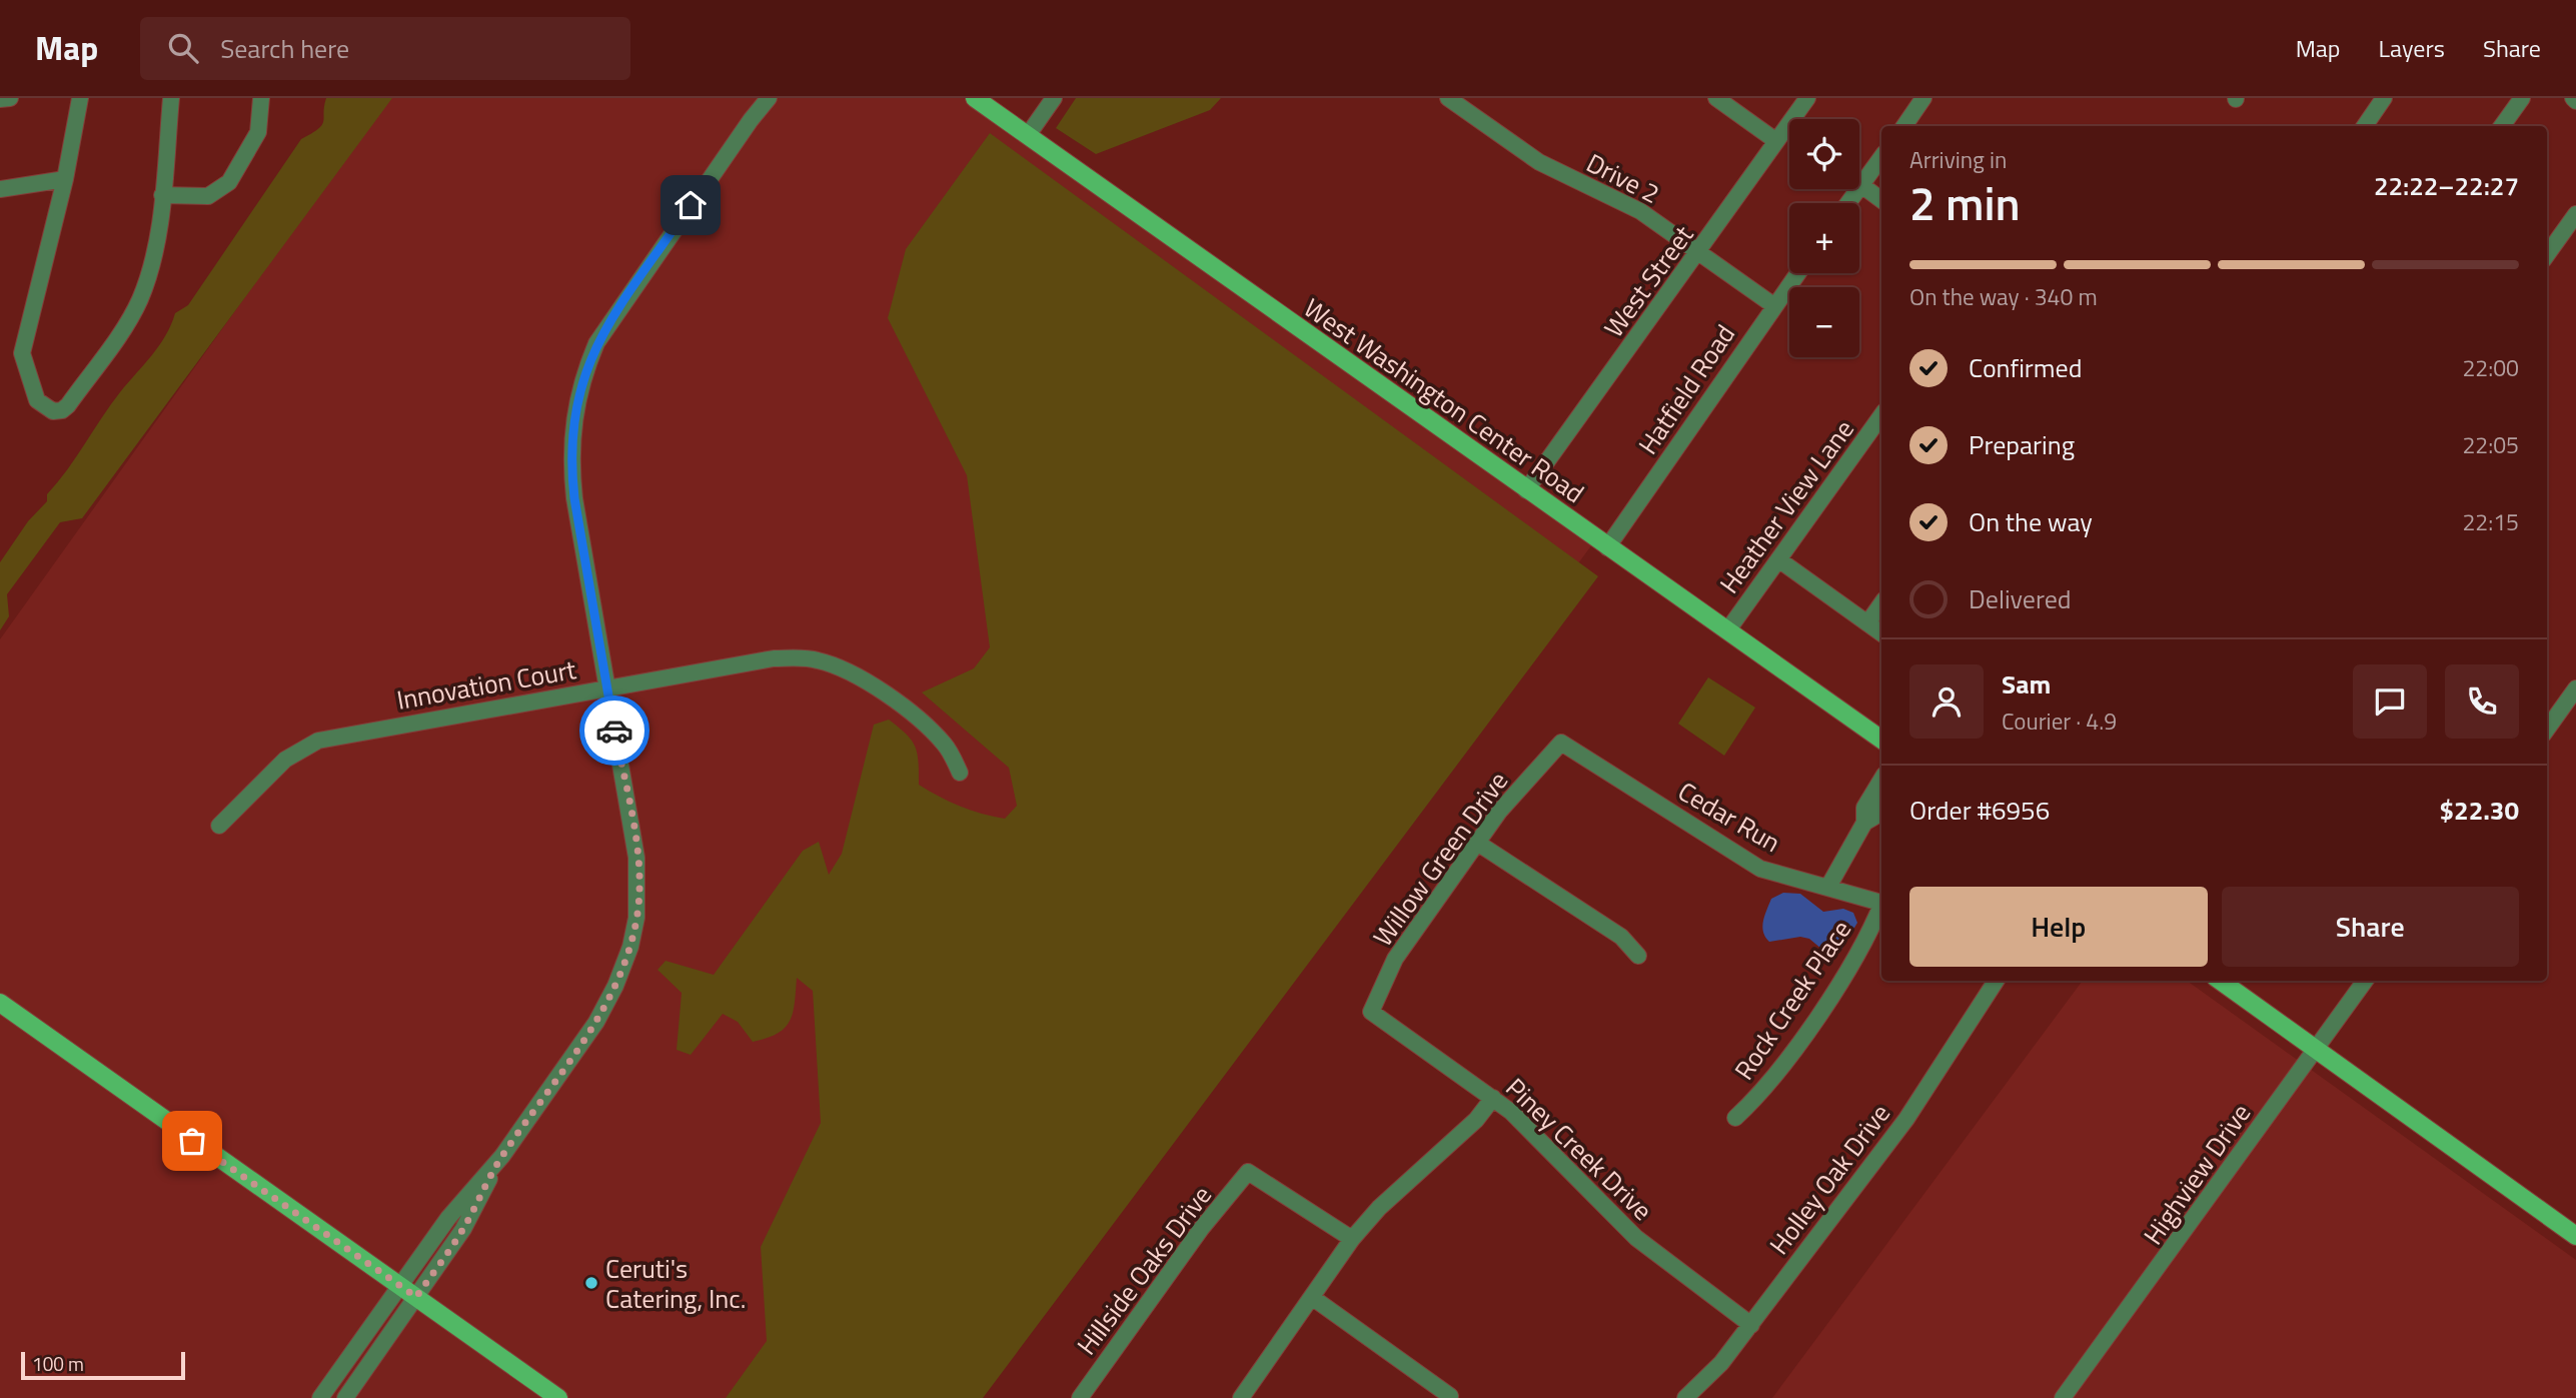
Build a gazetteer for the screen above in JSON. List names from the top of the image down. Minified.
{"streets":{"main road":["West Washington Center Road"],"street":["Drive 2","West Street","Hatfield Road","Heather View Lane","Innovation Court","Cedar Run","Willow Green Drive","Rock Creek Place","Piney Creek Drive","Highview Drive","Holley Oak Drive","Hillside Oaks Drive"]},"crossings":[["Drive 2","West Street"],["Drive 2","Hatfield Road"],["West Street","West Washington Center Road"],["Hatfield Road","West Washington Center Road"],["West Washington Center Road","Heather View Lane"],["Cedar Run","Willow Green Drive"],["Willow Green Drive","Piney Creek Drive"],["Piney Creek Drive","Holley Oak Drive"]],"places":["Ceruti's Catering, Inc."],"scale_bar":"100 m","page":{"header":"Map","search":"Search here","nav":["Map","Layers","Share"],"map_buttons":["+","−"],"heading":["2 min","Arriving in","22:22–22:27"],"panel":["Sam","Courier · 4.9","Order #6956","$22.30"],"bar":"On the way · 340 m","list":[["Confirmed","22:00"],["Preparing","22:05"],["On the way","22:15"],"Delivered"],"buttons":["Help","Share"],"scale":"100 m"}}
